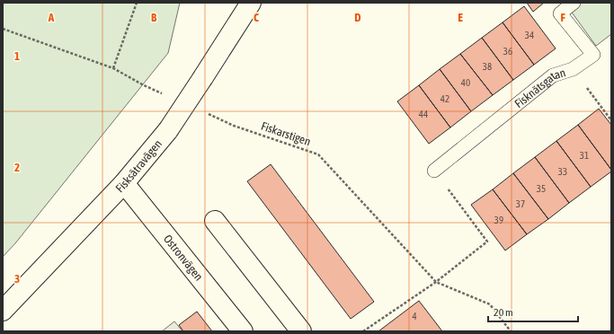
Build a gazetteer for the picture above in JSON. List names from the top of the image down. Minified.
{"streets":{"street":["Fisksätravägen","Ostronvägen"],"lane":["Fisknätsgatan"],"path":["Fiskarstigen"]},"crossings":[["Fisksätravägen","Ostronvägen"]],"house_numbers":["34","36","38","40","42","44","31","33","35","37","39","4"],"scale_bar":"20 m","grid":{"columns":["A","B","C","D","E","F"],"rows":["1","2","3"]}}
